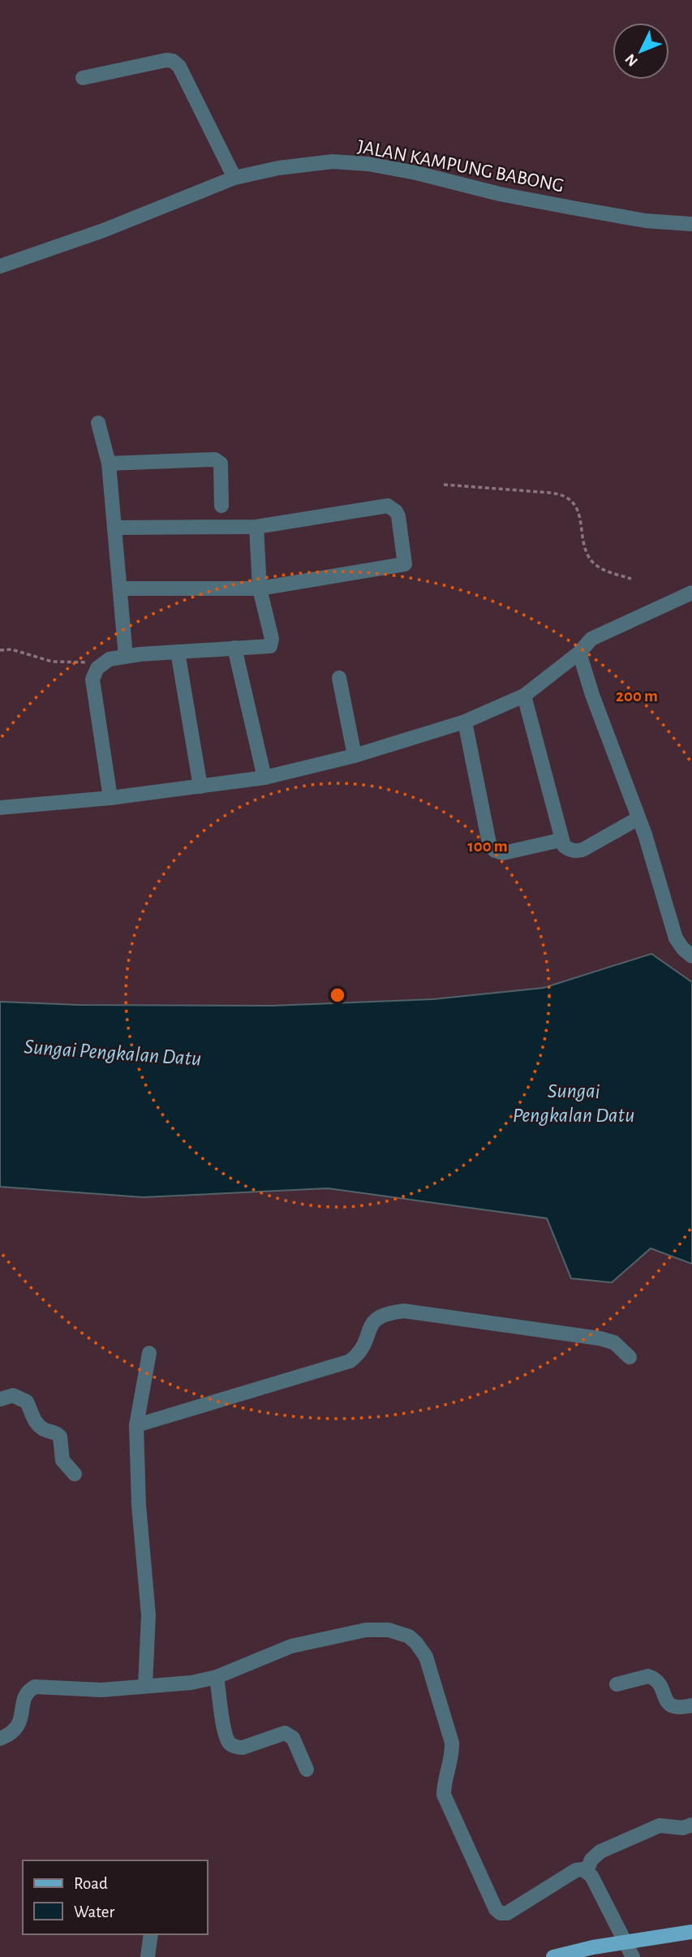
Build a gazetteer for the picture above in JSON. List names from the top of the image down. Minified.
{"streets":{"street":["JALAN KAMPUNG BABONG"]},"water":["Sungai Pengkalan Datu"],"legend":["Road","Water"],"north":"bottom left","rings":["200 m","100 m"]}
